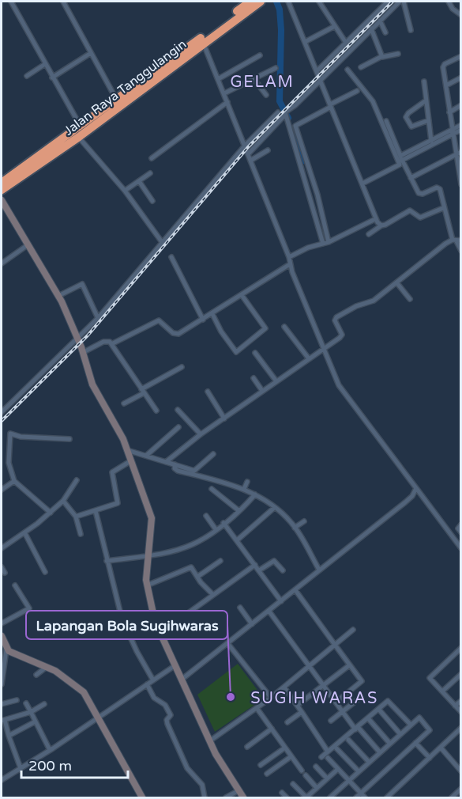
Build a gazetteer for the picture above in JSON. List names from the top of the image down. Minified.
{"streets":{"highway":["Jalan Raya Tanggulangin"]},"districts":["GELAM","SUGIH WARAS"],"places":["Lapangan Bola Sugihwaras"],"scale_bar":"200 m"}
